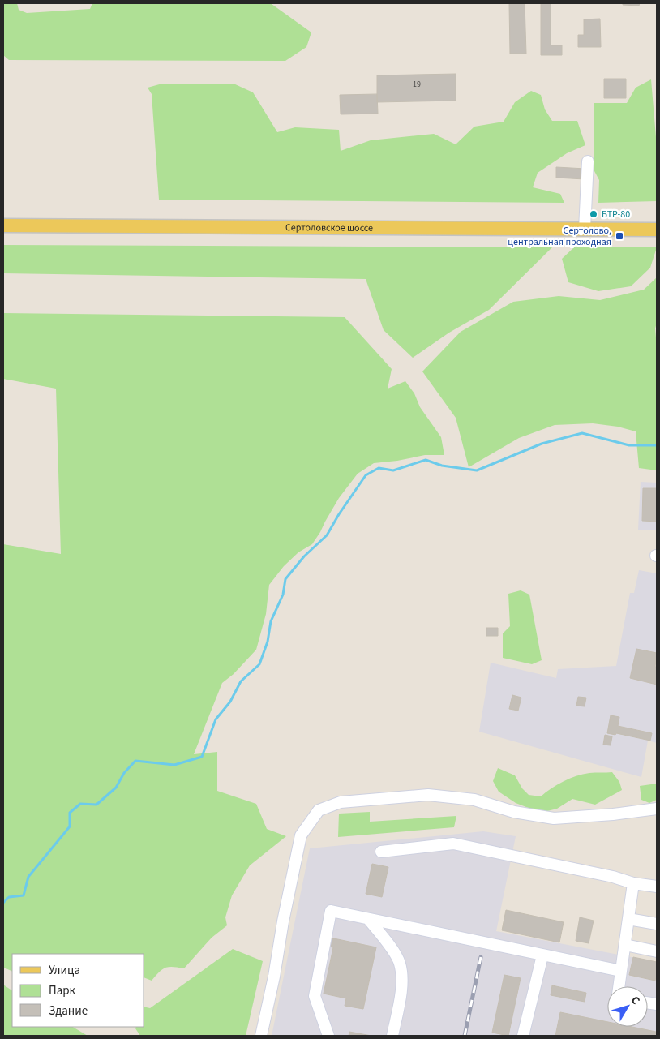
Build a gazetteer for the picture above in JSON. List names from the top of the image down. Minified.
{"streets":{"main road":["Сертоловское шоссе"]},"places":{"other":["БТР-80"],"transit":["Сертолово, центральная проходная"]},"house_numbers":["19"],"legend":["Улица","Парк","Здание"],"north":"top right"}
